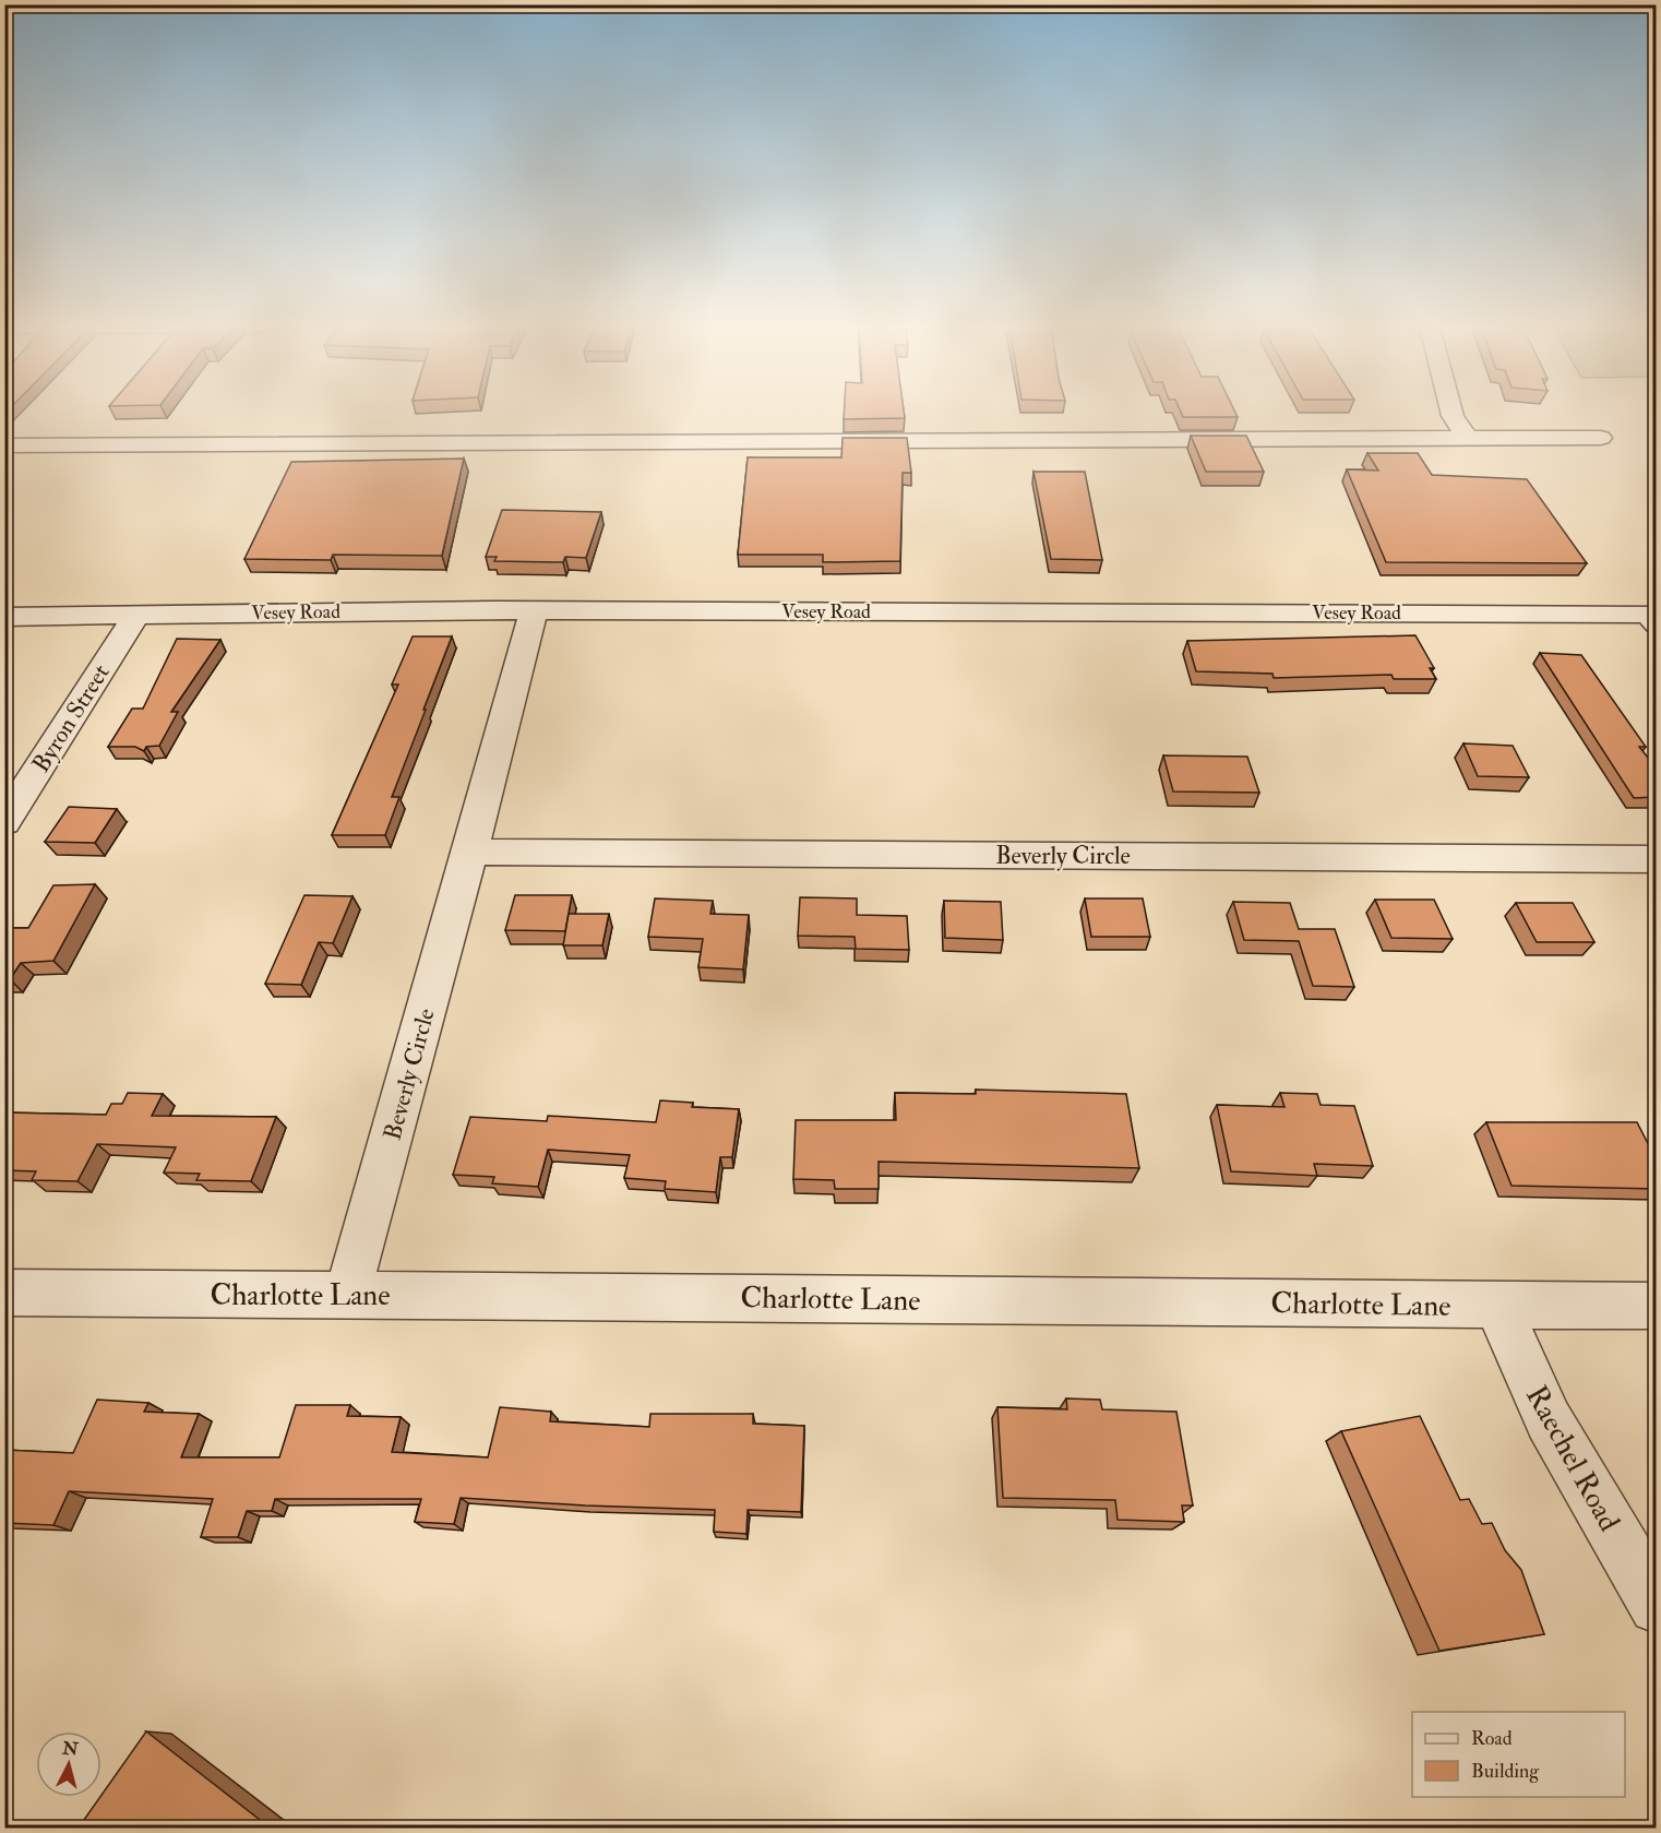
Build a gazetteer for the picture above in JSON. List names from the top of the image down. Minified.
{"streets":{"street":["Vesey Road","Byron Street","Beverly Circle","Charlotte Lane","Raechel Road"]},"crossings":[["Vesey Road","Byron Street"],["Vesey Road","Beverly Circle"],["Beverly Circle","Charlotte Lane"],["Charlotte Lane","Raechel Road"]],"legend":["Road","Building"],"north":"top"}
